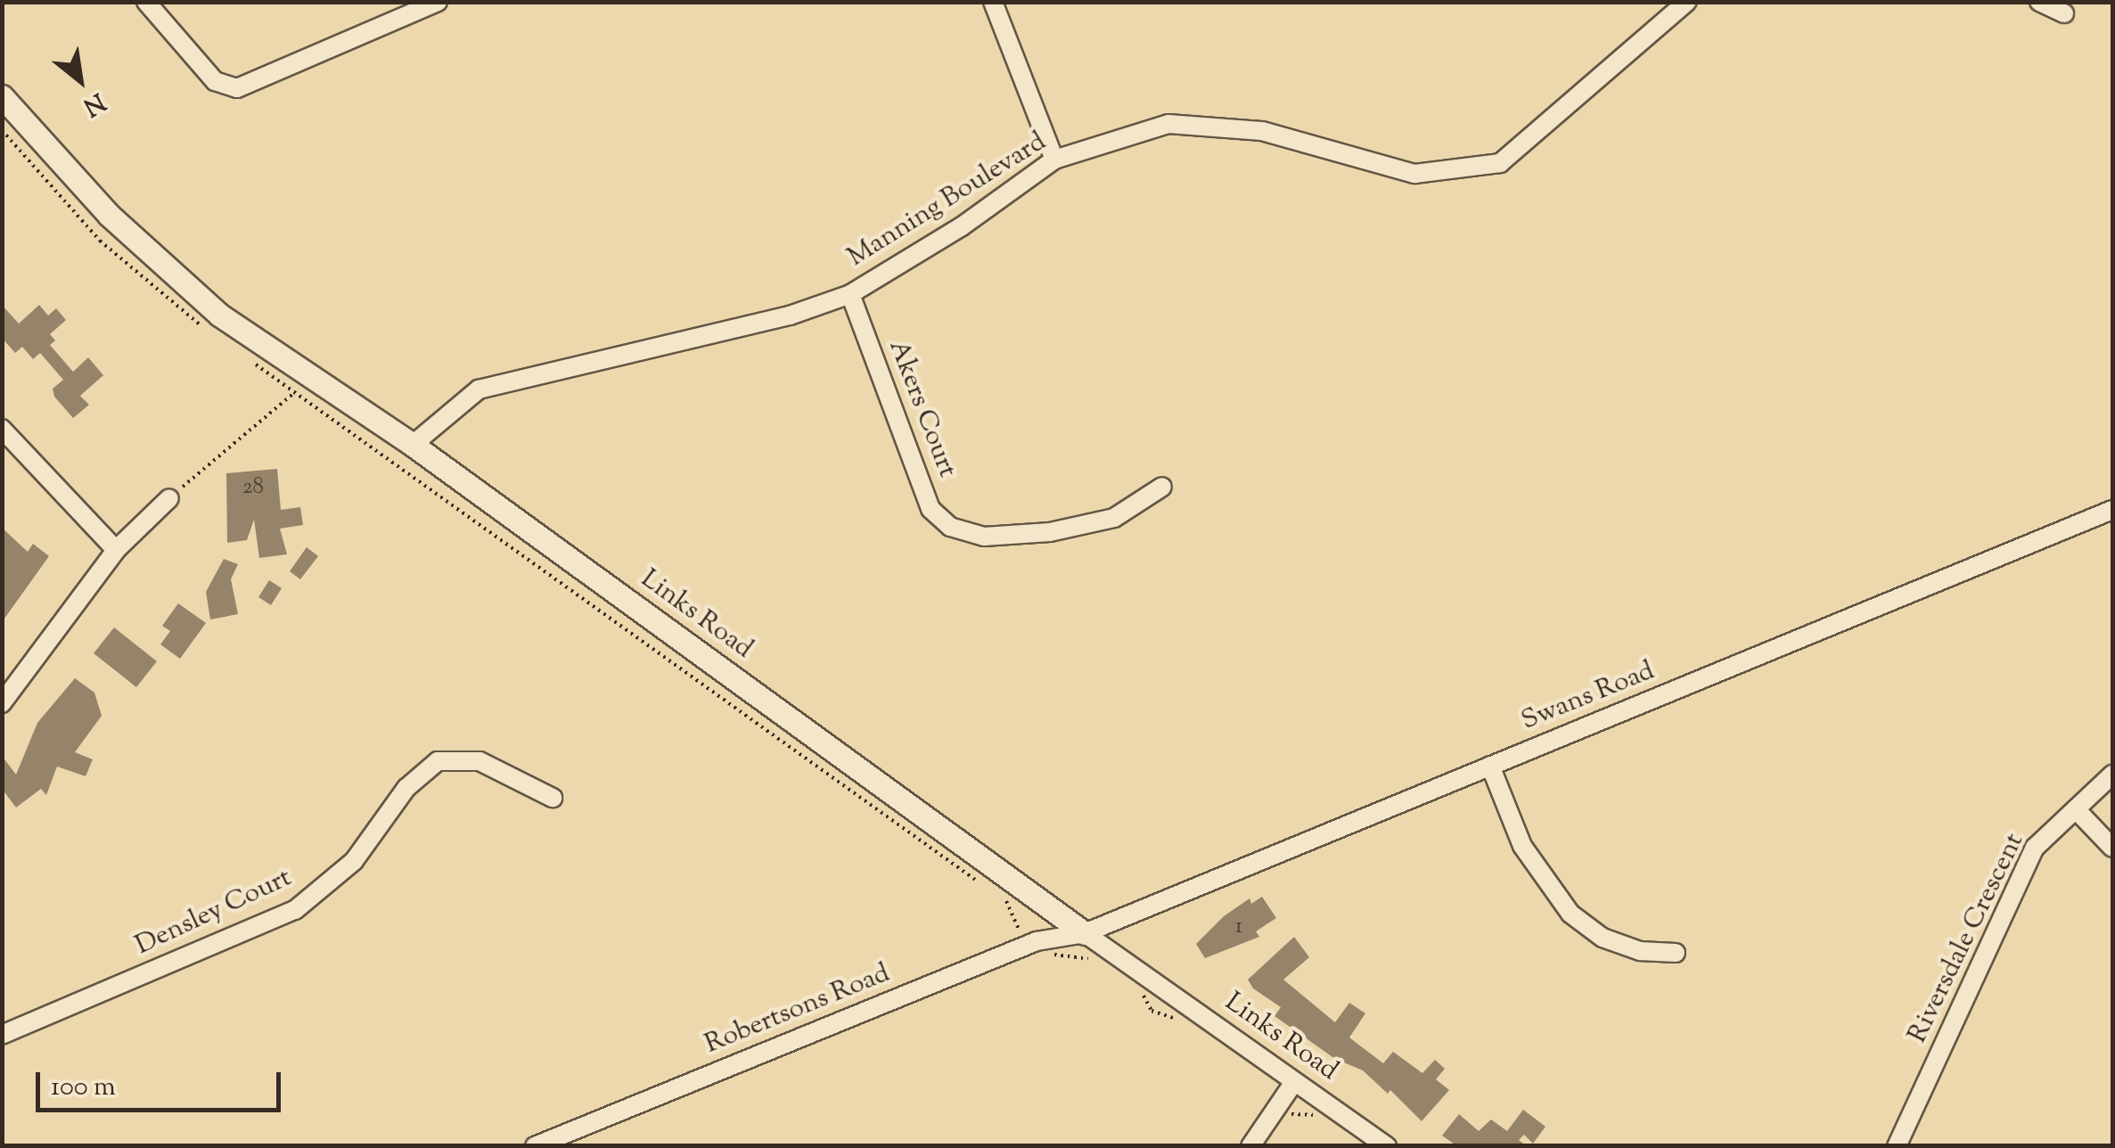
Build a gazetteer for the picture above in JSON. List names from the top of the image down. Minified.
{"streets":{"street":["Manning Boulevard","Akers Court","Links Road","Swans Road","Densley Court","Riversdale Crescent","Robertsons Road"]},"crossings":[["Manning Boulevard","Akers Court"],["Manning Boulevard","Links Road"],["Links Road","Swans Road"],["Links Road","Robertsons Road"],["Swans Road","Robertsons Road"]],"house_numbers":["28","1"],"scale_bar":"100 m","north":"bottom right"}
